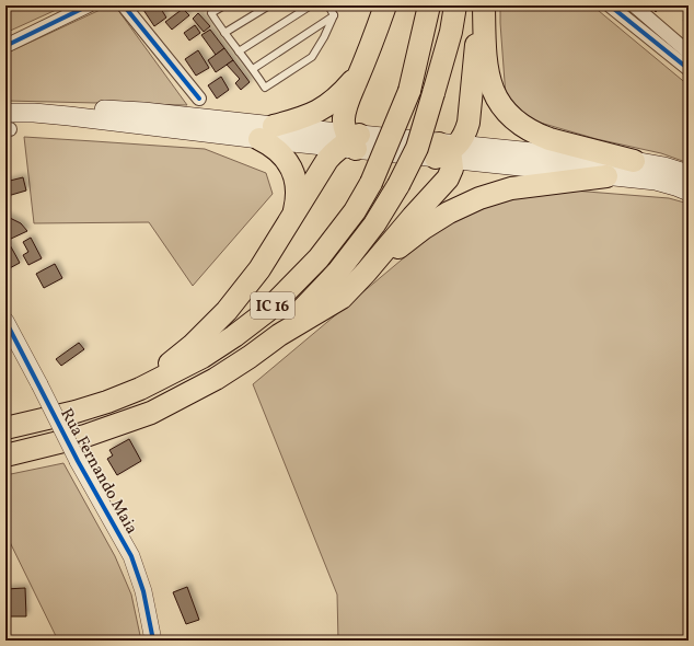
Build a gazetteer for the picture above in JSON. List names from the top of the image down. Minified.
{"streets":{"highway":["IC 16"],"street":["Rua Fernando Maia"]}}
